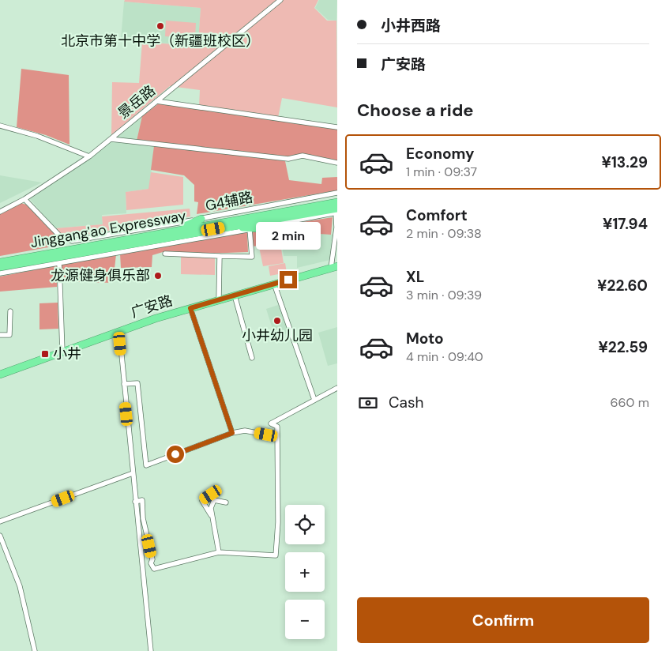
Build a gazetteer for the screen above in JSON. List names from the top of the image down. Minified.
{"streets":{"highway":["Jinggang'ao Expressway","广安路"],"street":["景岳路","G4辅路"]},"crossings":[["景岳路","G4辅路"]],"places":{"other":["北京市第十中学（新疆班校区）","龙源健身俱乐部","小井幼儿园"],"transit":["小井"]},"page":{"banner":["小井西路","广安路"],"heading":"Choose a ride","list":[{"name":"Economy","note":"1 min · 09:37","value":"¥13.29"},{"name":"Comfort","note":"2 min · 09:38","value":"¥17.94"},{"name":"XL","note":"3 min · 09:39","value":"¥22.60"},{"name":"Moto","note":"4 min · 09:40","value":"¥22.59"}],"bubble":"2 min","pay":["Cash","660 m"],"map_buttons":["+","−"],"buttons":"Confirm"}}
